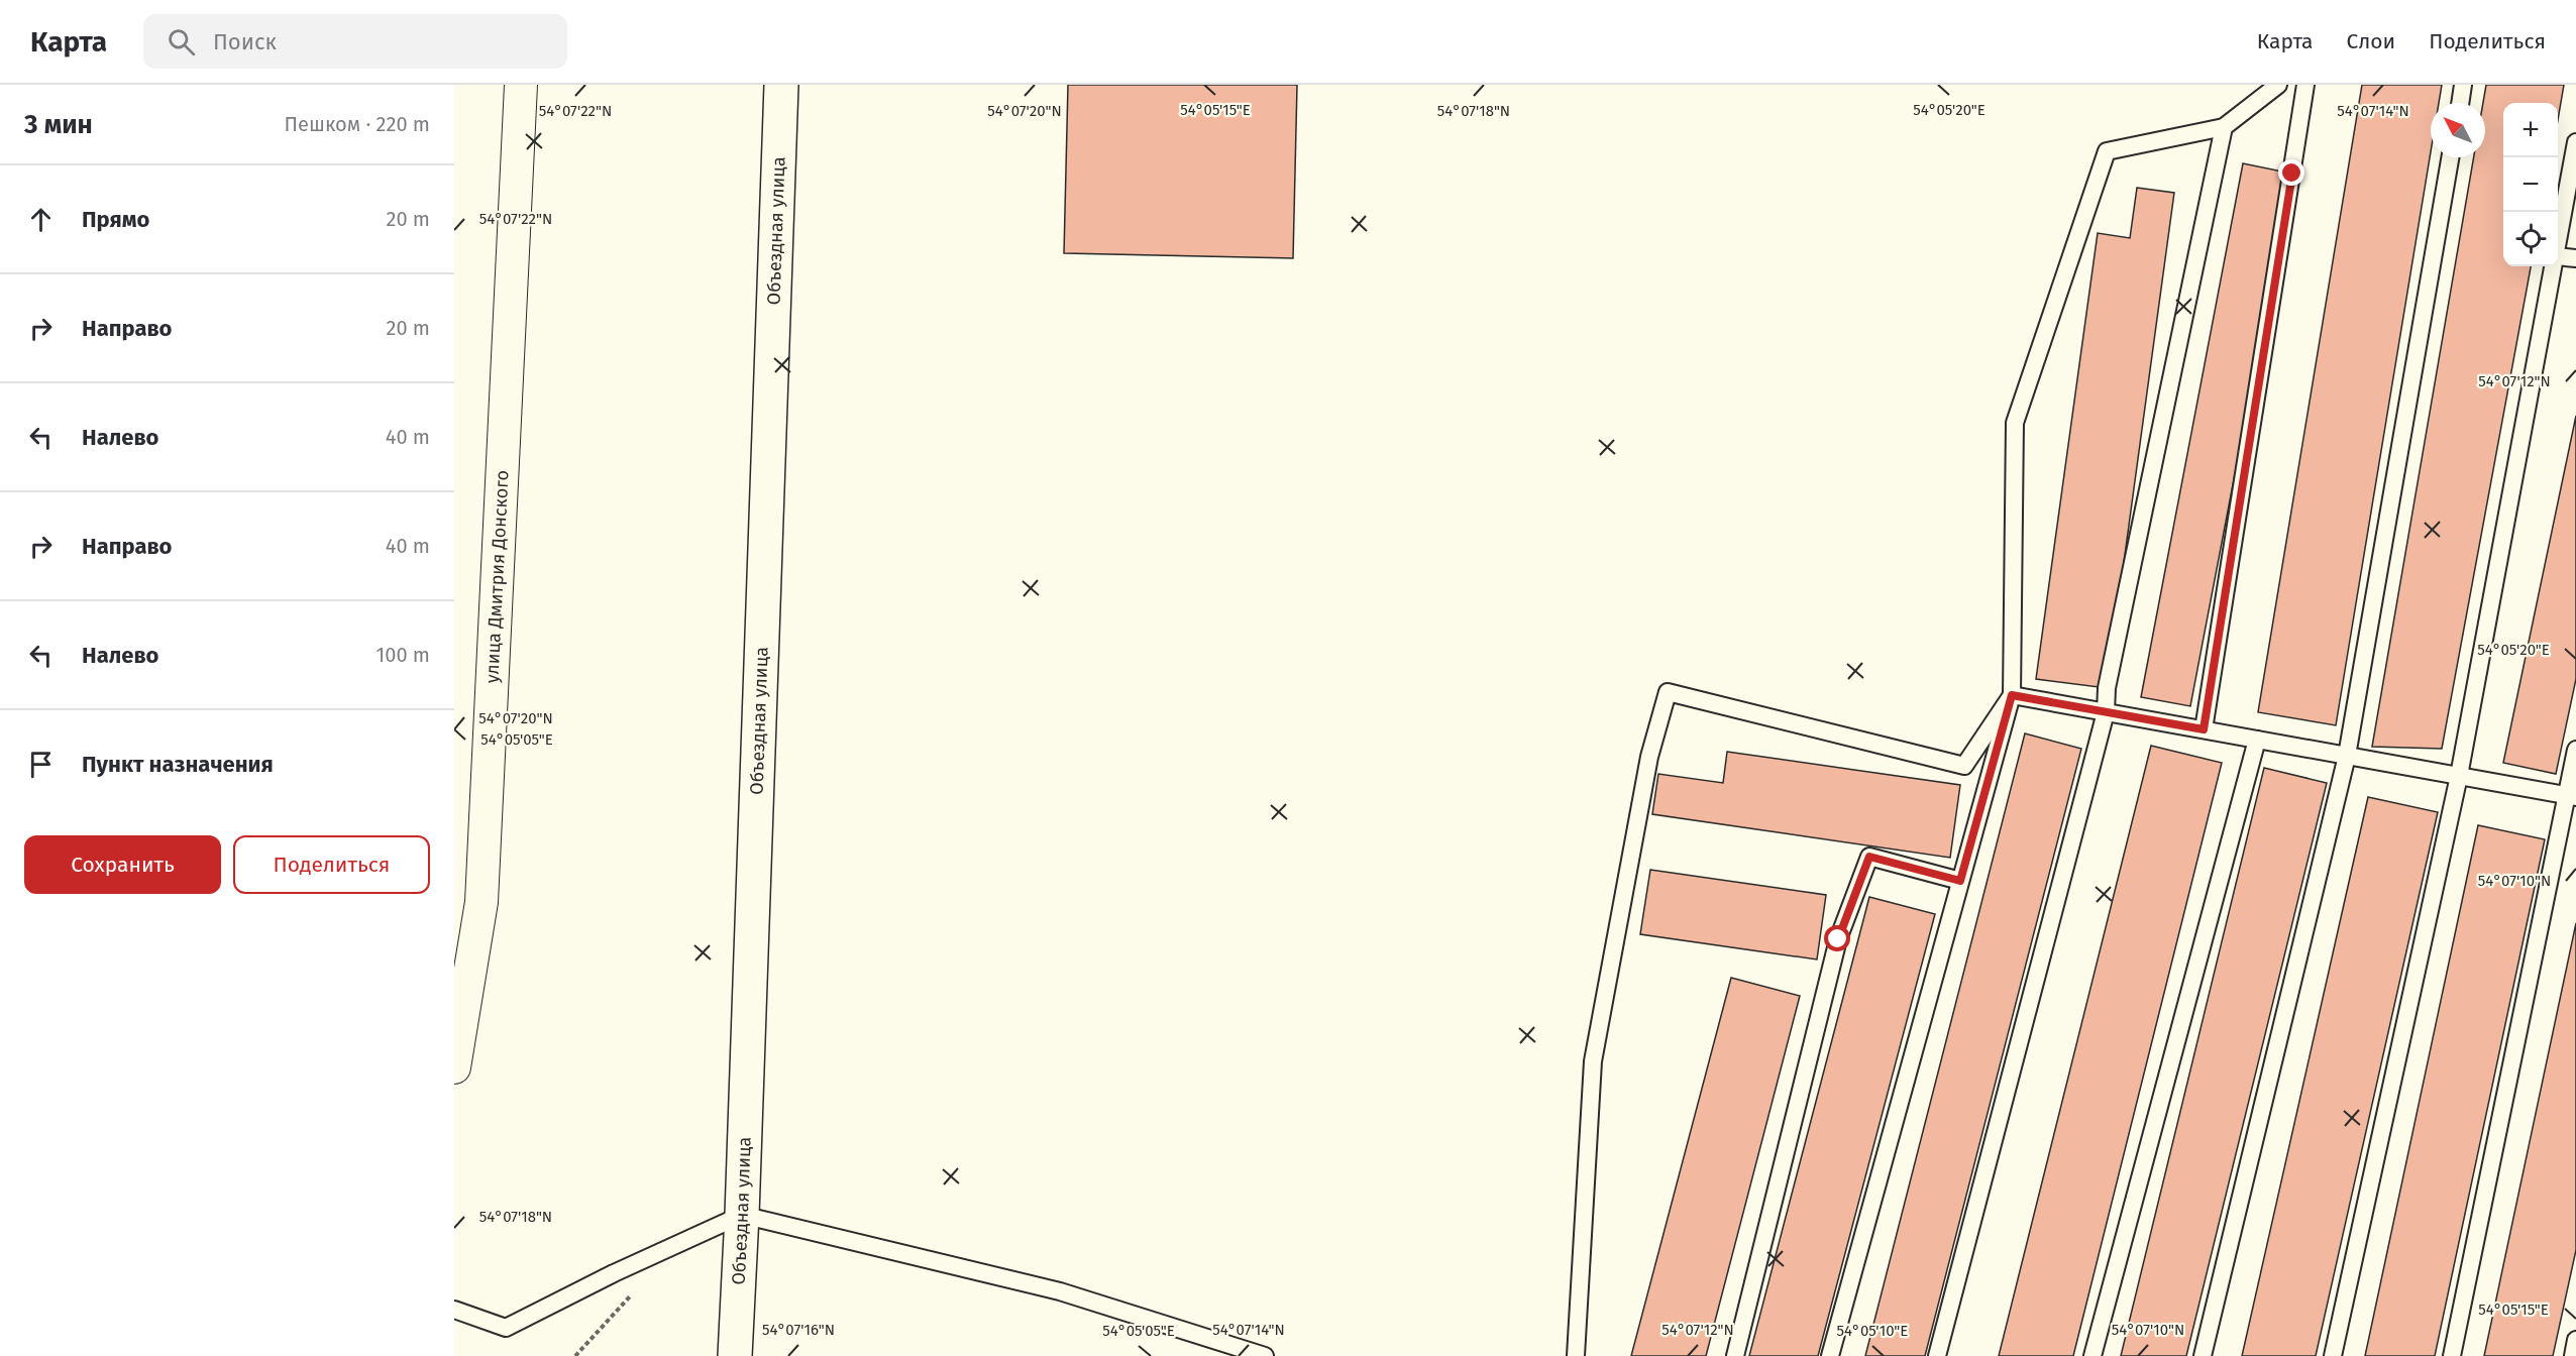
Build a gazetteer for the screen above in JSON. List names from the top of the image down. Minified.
{"streets":{"main road":["Объездная улица"],"street":["улица Дмитрия Донского"]},"north":"top left","page":{"header":"Карта","search":"Поиск","nav":["Карта","Слои","Поделиться"],"heading":["3 мин","Пешком · 220 m"],"map_buttons":["+","−"],"list":[["Прямо","20 m"],["Направо","20 m"],["Налево","40 m"],["Направо","40 m"],["Налево","100 m"],"Пункт назначения"],"buttons":["Сохранить","Поделиться"]},"coordinates":["54°05'15\"E","54°05'20\"E","54°07'22\"N","54°07'20\"N","54°07'18\"N","54°07'14\"N","54°07'12\"N","54°05'05\"E","54°07'10\"N","54°07'16\"N","54°05'10\"E"]}
